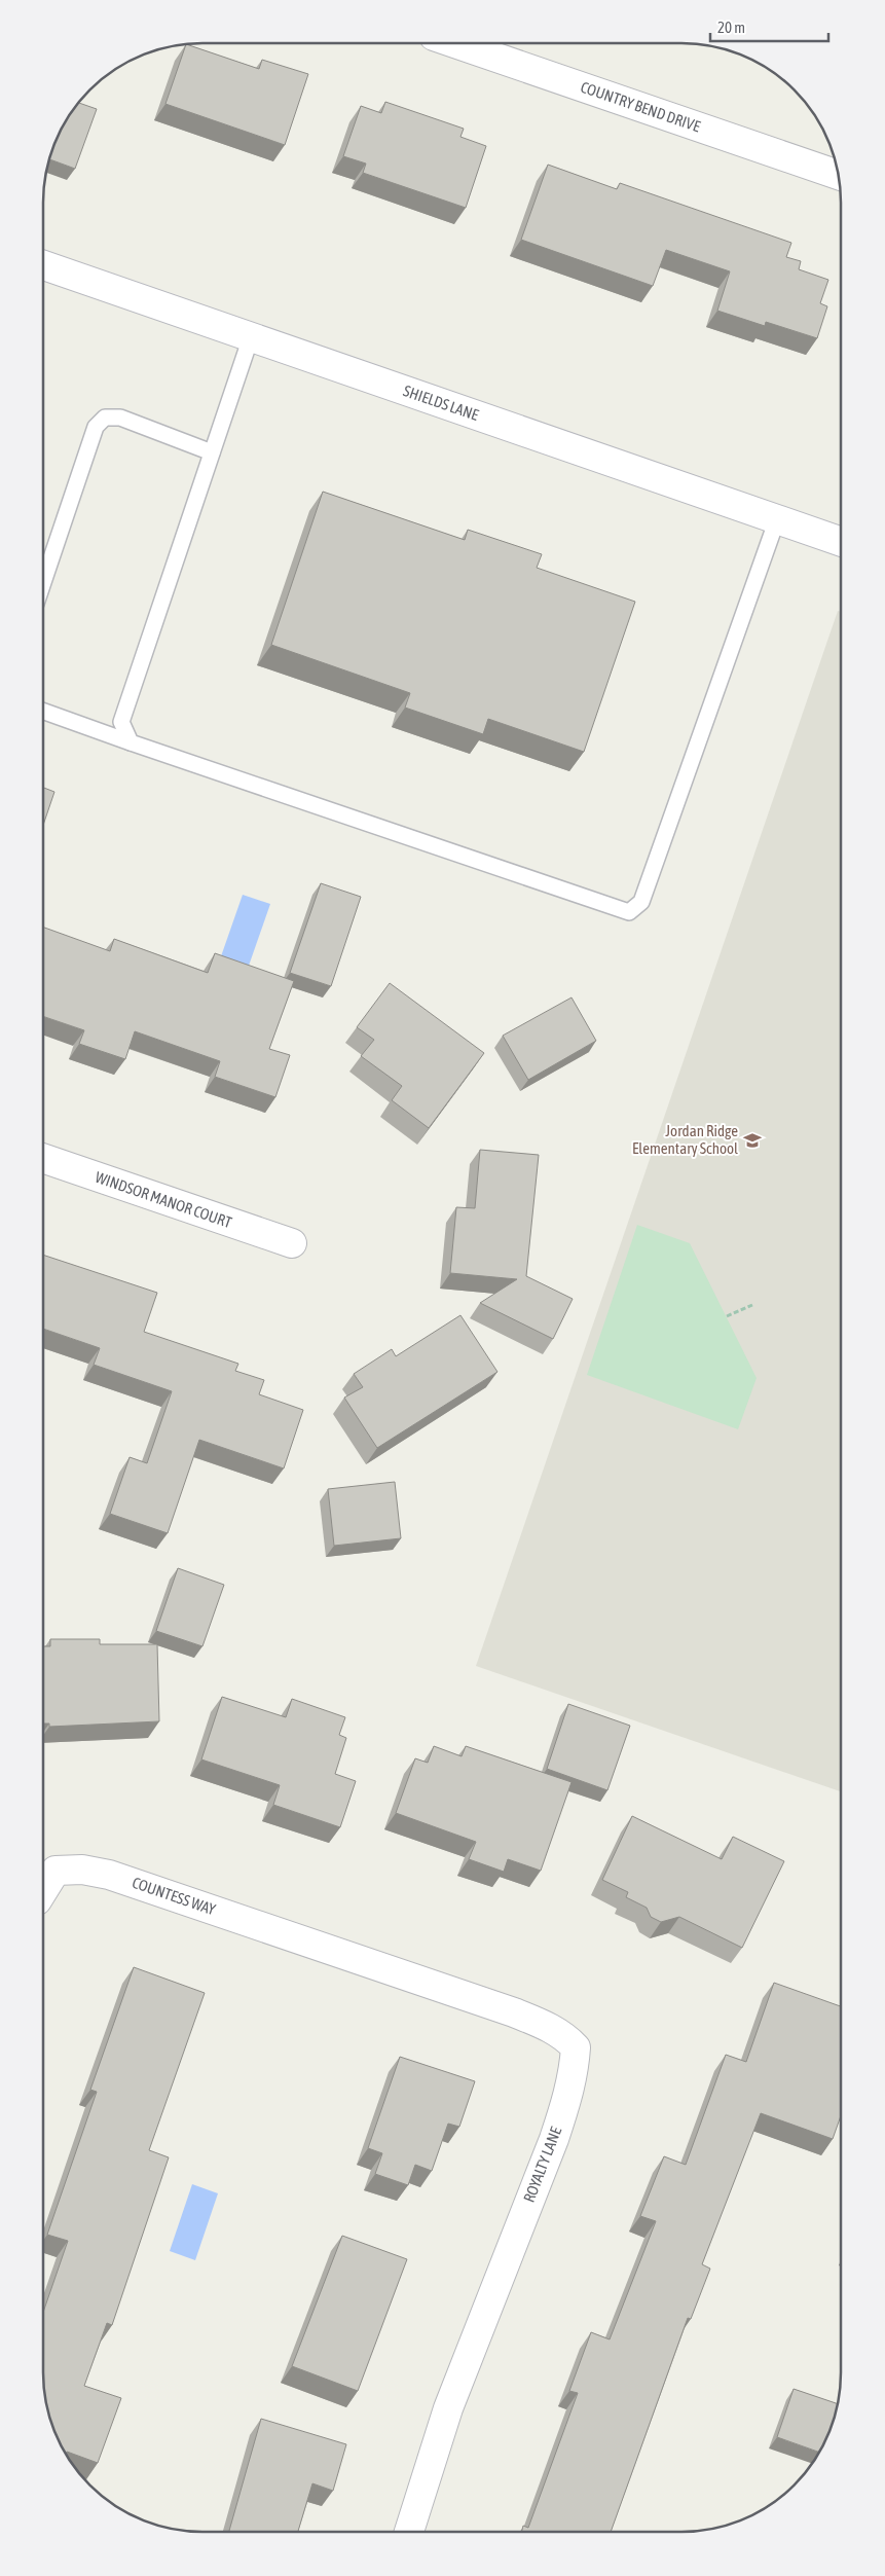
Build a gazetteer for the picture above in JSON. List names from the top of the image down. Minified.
{"streets":{"street":["COUNTRY BEND DRIVE","SHIELDS LANE","WINDSOR MANOR COURT","COUNTESS WAY","ROYALTY LANE"]},"crossings":[["COUNTESS WAY","ROYALTY LANE"]],"places":{"school or university":["Jordan Ridge Elementary School"]},"scale_bar":"20 m"}
